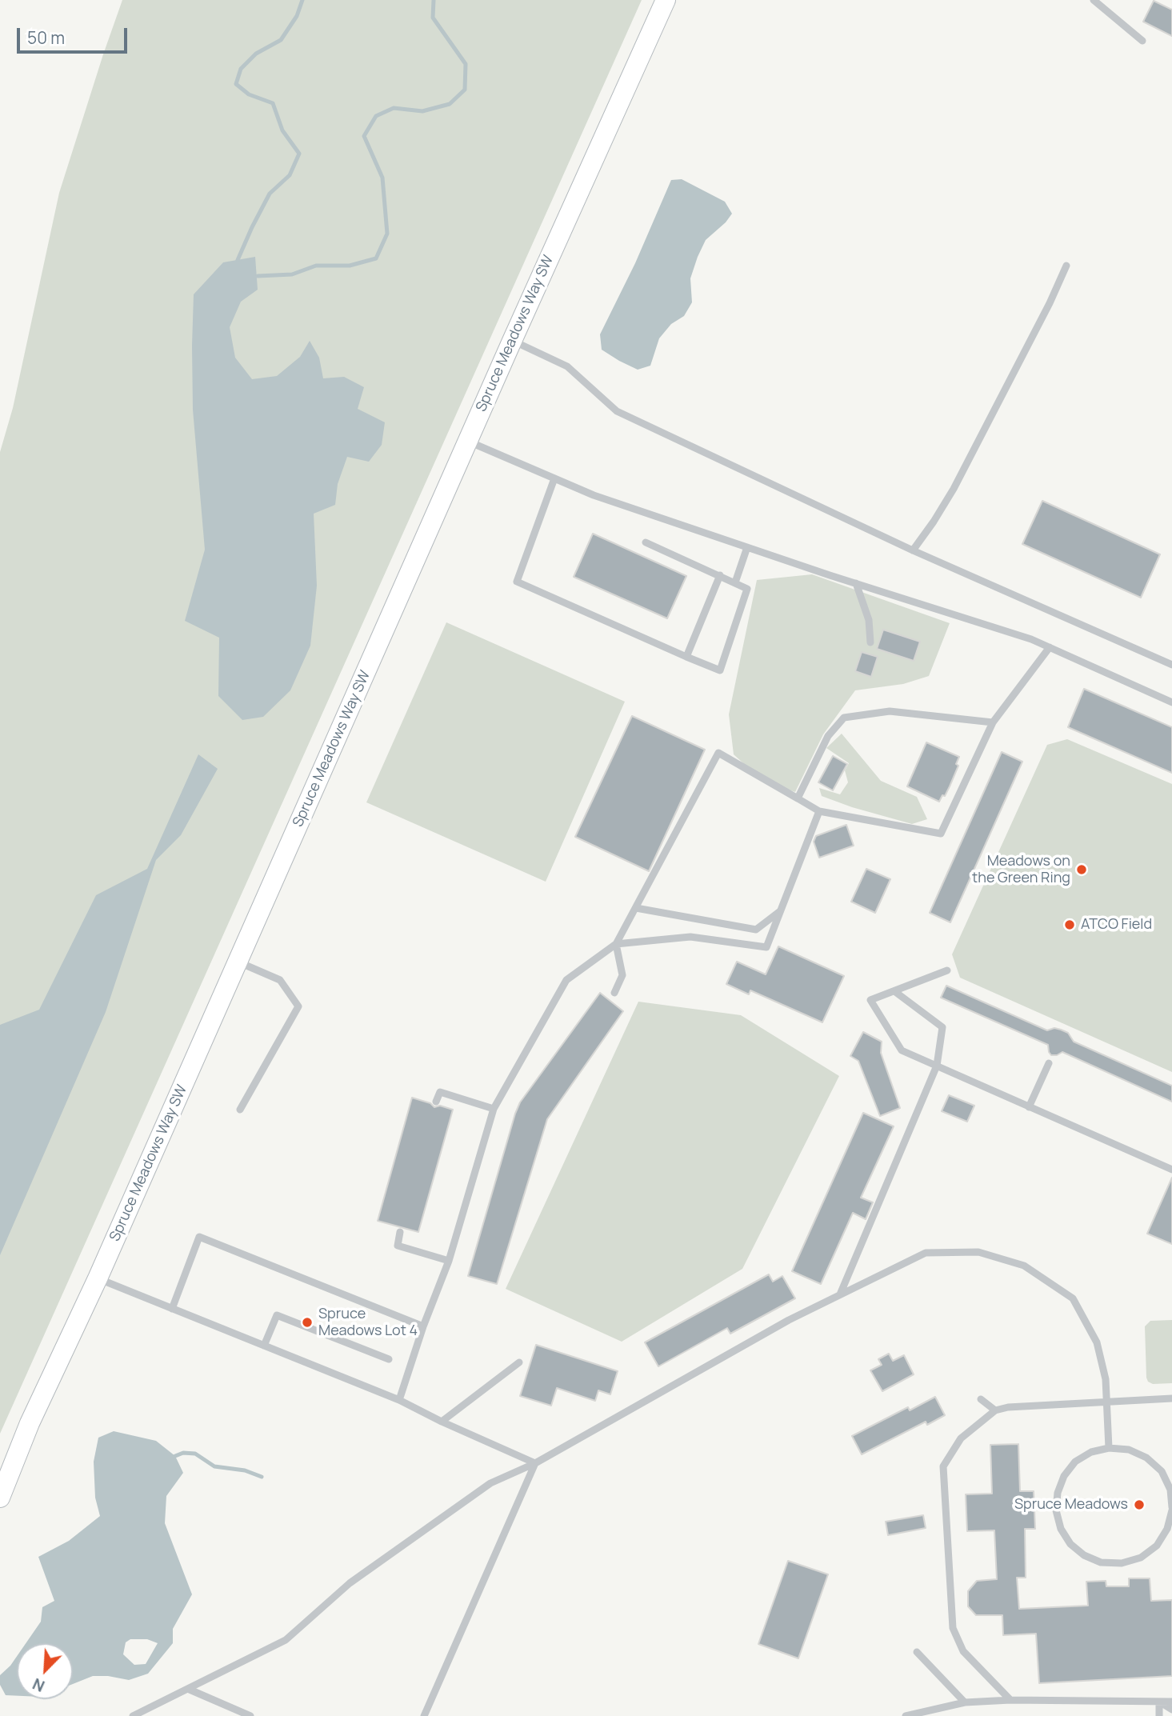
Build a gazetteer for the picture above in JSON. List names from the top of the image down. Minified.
{"streets":{"main road":["Spruce Meadows Way SW"]},"places":["Meadows on the Green Ring","ATCO Field","Spruce Meadows Lot 4","Spruce Meadows"],"scale_bar":"50 m","north":"bottom left"}
